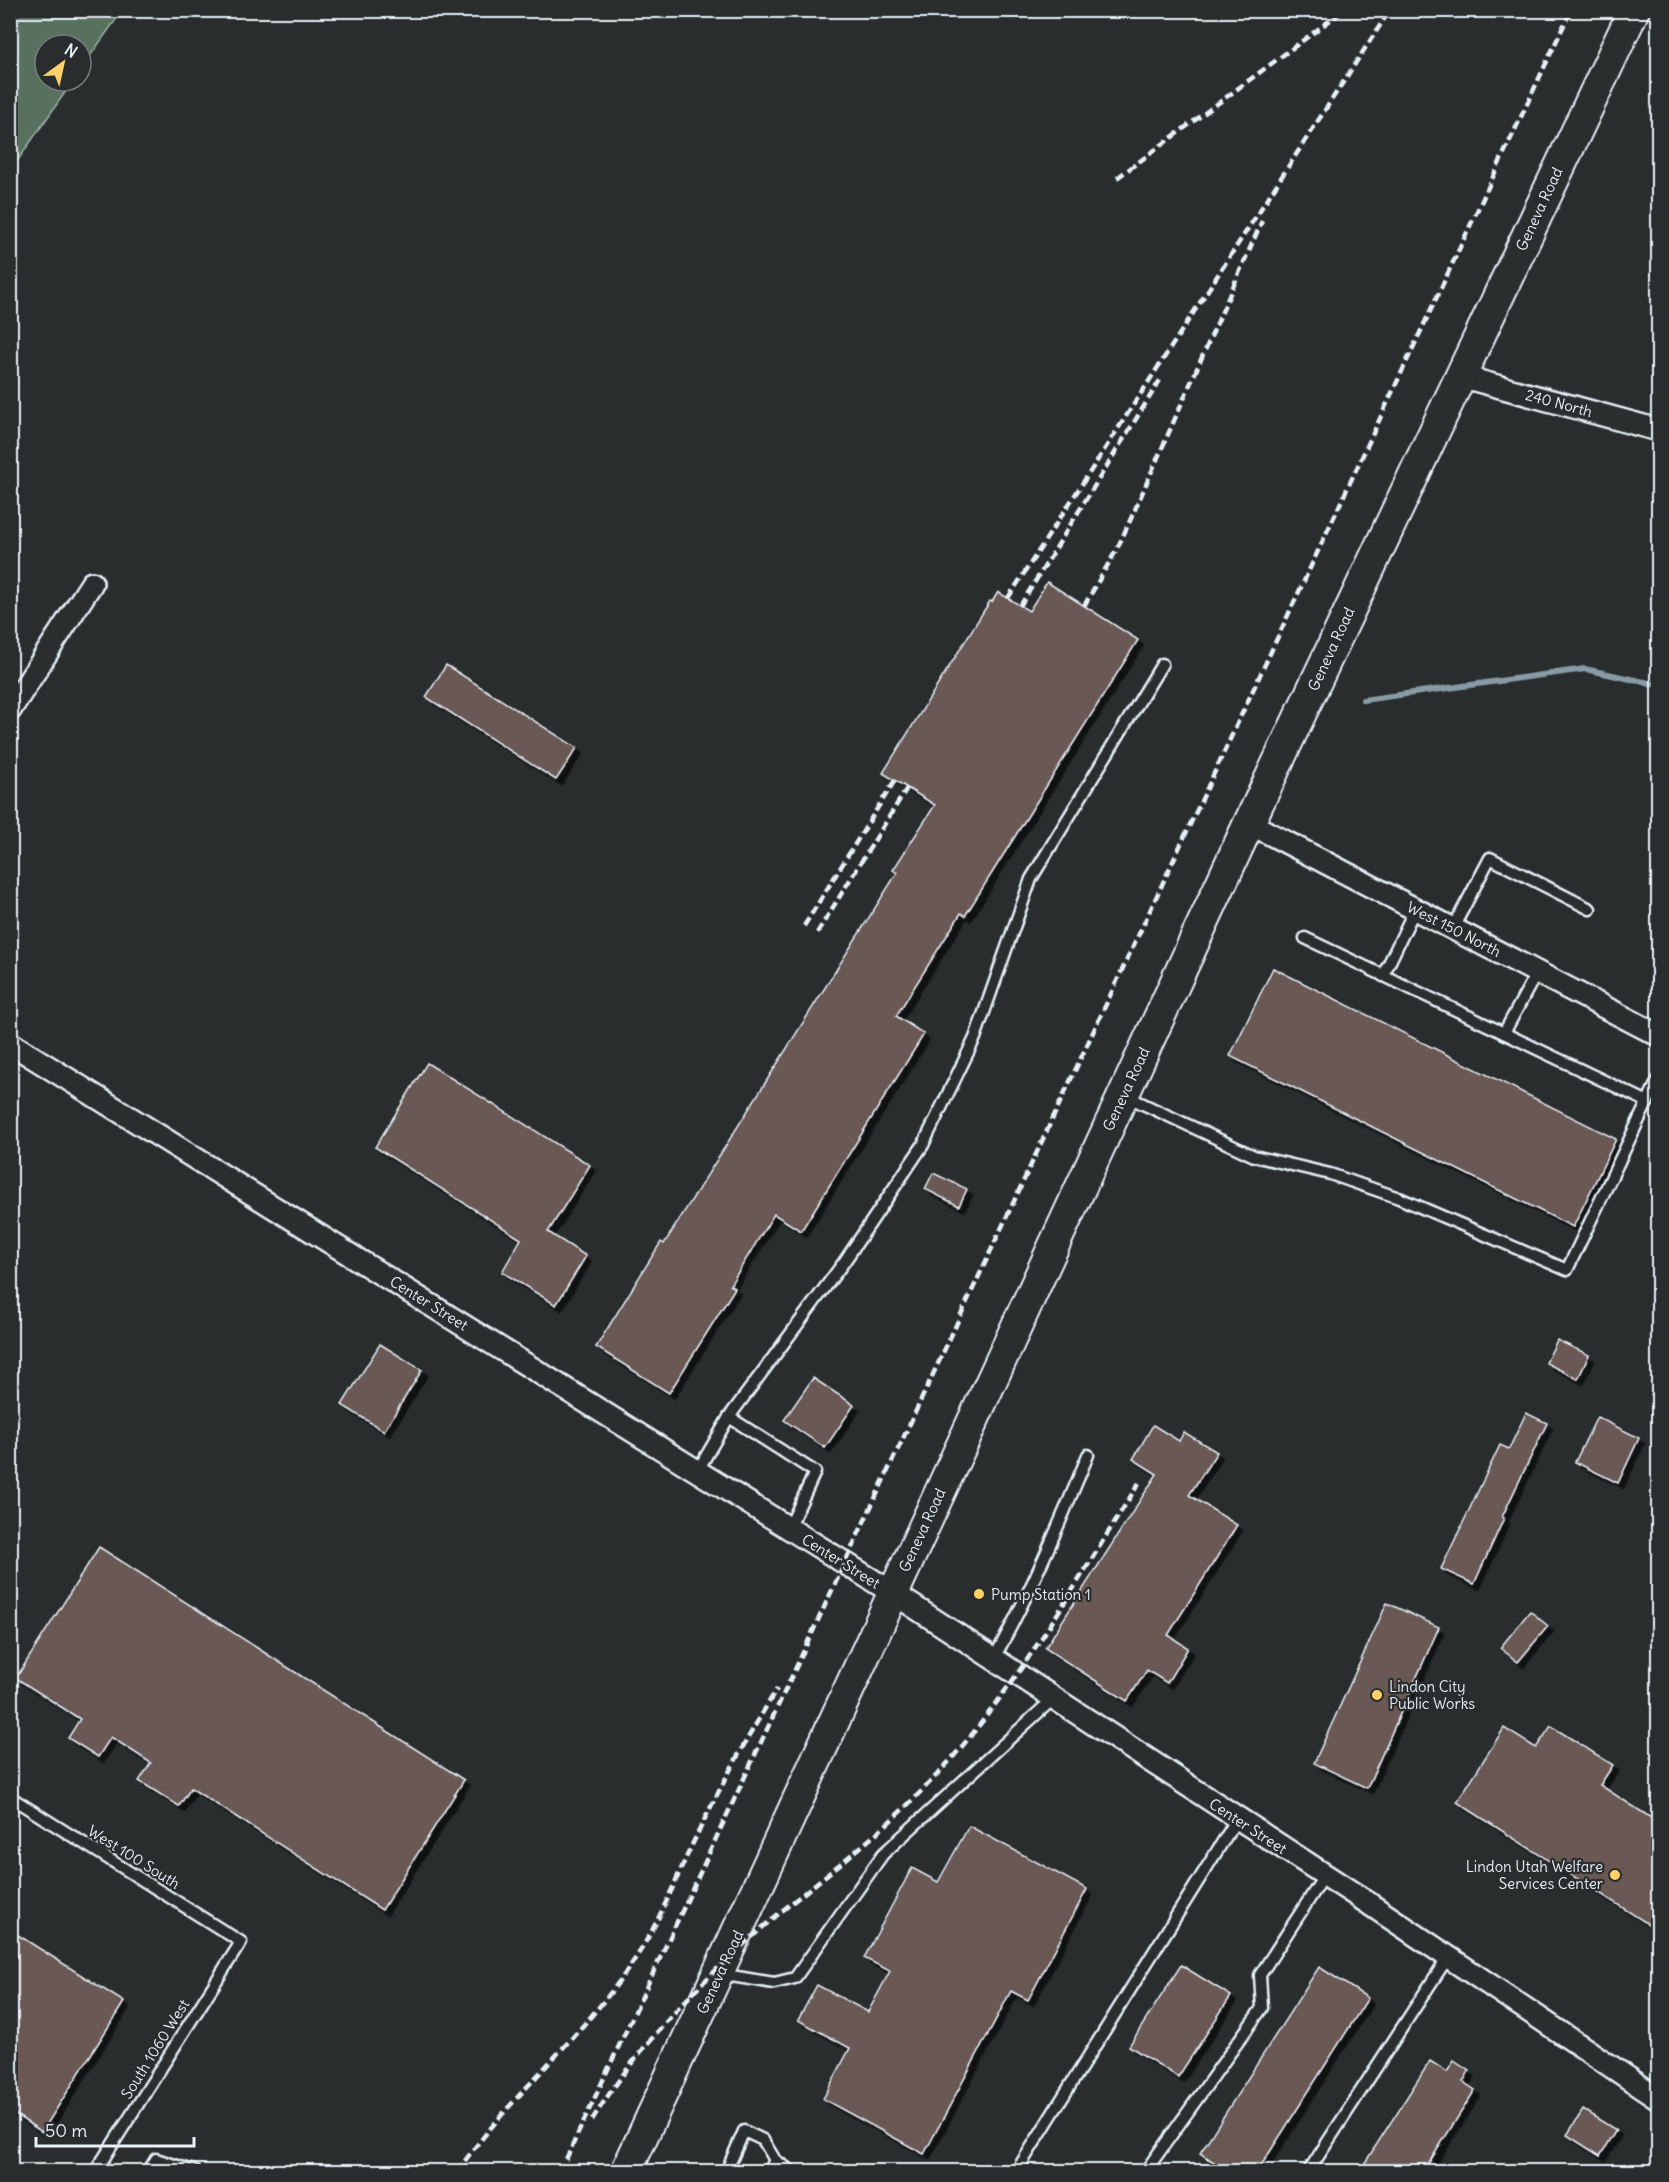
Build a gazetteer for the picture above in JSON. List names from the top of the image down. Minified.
{"streets":{"main road":["Geneva Road"],"street":["240 North","West 150 North","Center Street"],"lane":["West 100 South","South 1060 West"]},"crossings":[["Geneva Road","240 North"],["Geneva Road","West 150 North"],["Geneva Road","Center Street"],["West 100 South","South 1060 West"]],"places":["Pump Station 1","Lindon City Public Works","Lindon Utah Welfare Services Center"],"scale_bar":"50 m","north":"top right"}
